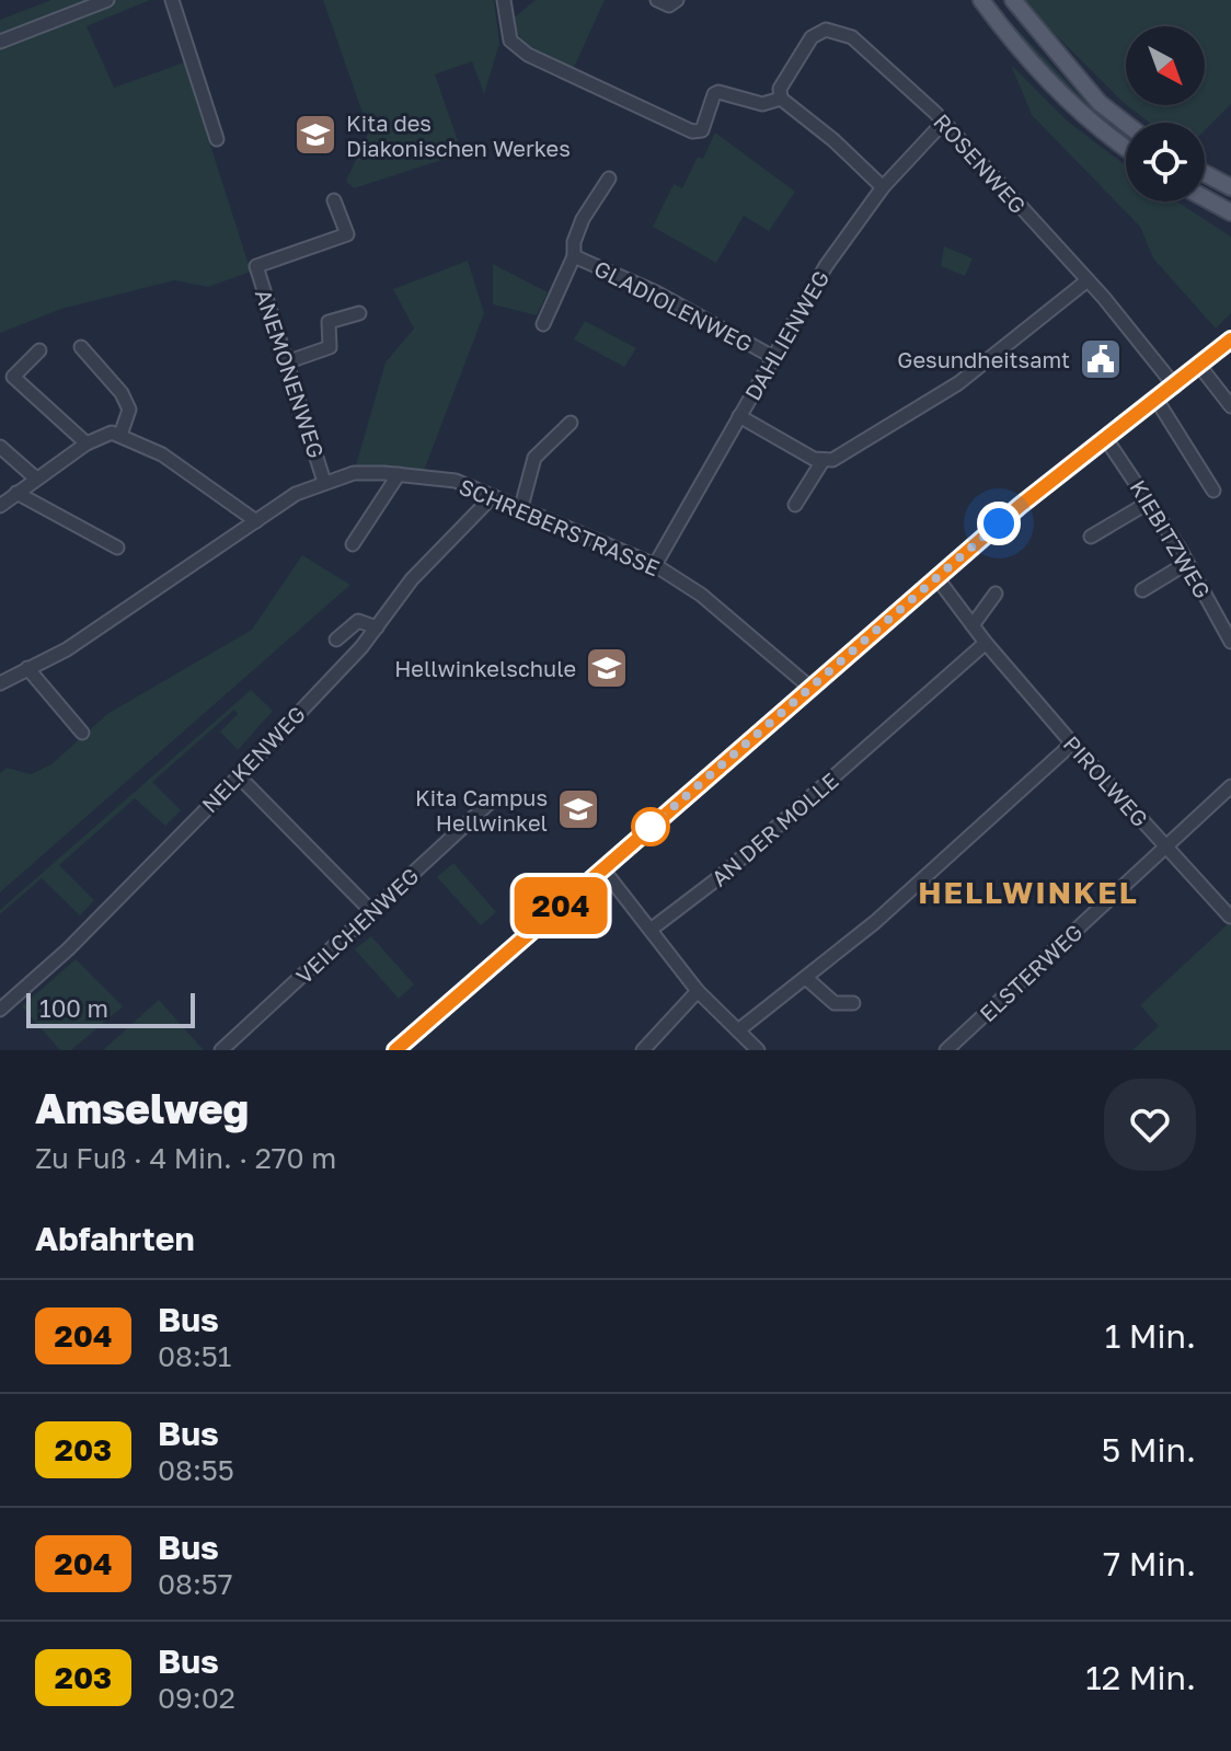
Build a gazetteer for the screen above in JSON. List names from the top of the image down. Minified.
{"streets":{"street":["ROSENWEG","GLADIOLENWEG","DAHLIENWEG","ANEMONENWEG","SCHREBERSTRASSE","KIEBITZWEG","NELKENWEG","PIROLWEG","AN DER MOLLE","VEILCHENWEG","ELSTERWEG"]},"crossings":[["ROSENWEG","DAHLIENWEG"],["GLADIOLENWEG","DAHLIENWEG"],["DAHLIENWEG","SCHREBERSTRASSE"],["ANEMONENWEG","SCHREBERSTRASSE"],["SCHREBERSTRASSE","NELKENWEG"],["PIROLWEG","AN DER MOLLE"],["PIROLWEG","ELSTERWEG"]],"districts":["HELLWINKEL"],"places":{"school or university":["Kita des Diakonischen Werkes","Hellwinkelschule","Kita Campus Hellwinkel"],"public building":["Gesundheitsamt"]},"lines":["bus line 204"],"scale_bar":"100 m","north":"bottom right","page":{"on_map":"204","scale":"100 m","heading":[["Amselweg","Zu Fuß · 4 Min. · 270 m"],"Abfahrten"],"list":[{"mark":"204","name":"Bus","note":"08:51","value":"1 Min."},{"mark":"203","name":"Bus","note":"08:55","value":"5 Min."},{"mark":"204","name":"Bus","note":"08:57","value":"7 Min."},{"mark":"203","name":"Bus","note":"09:02","value":"12 Min."}]}}
